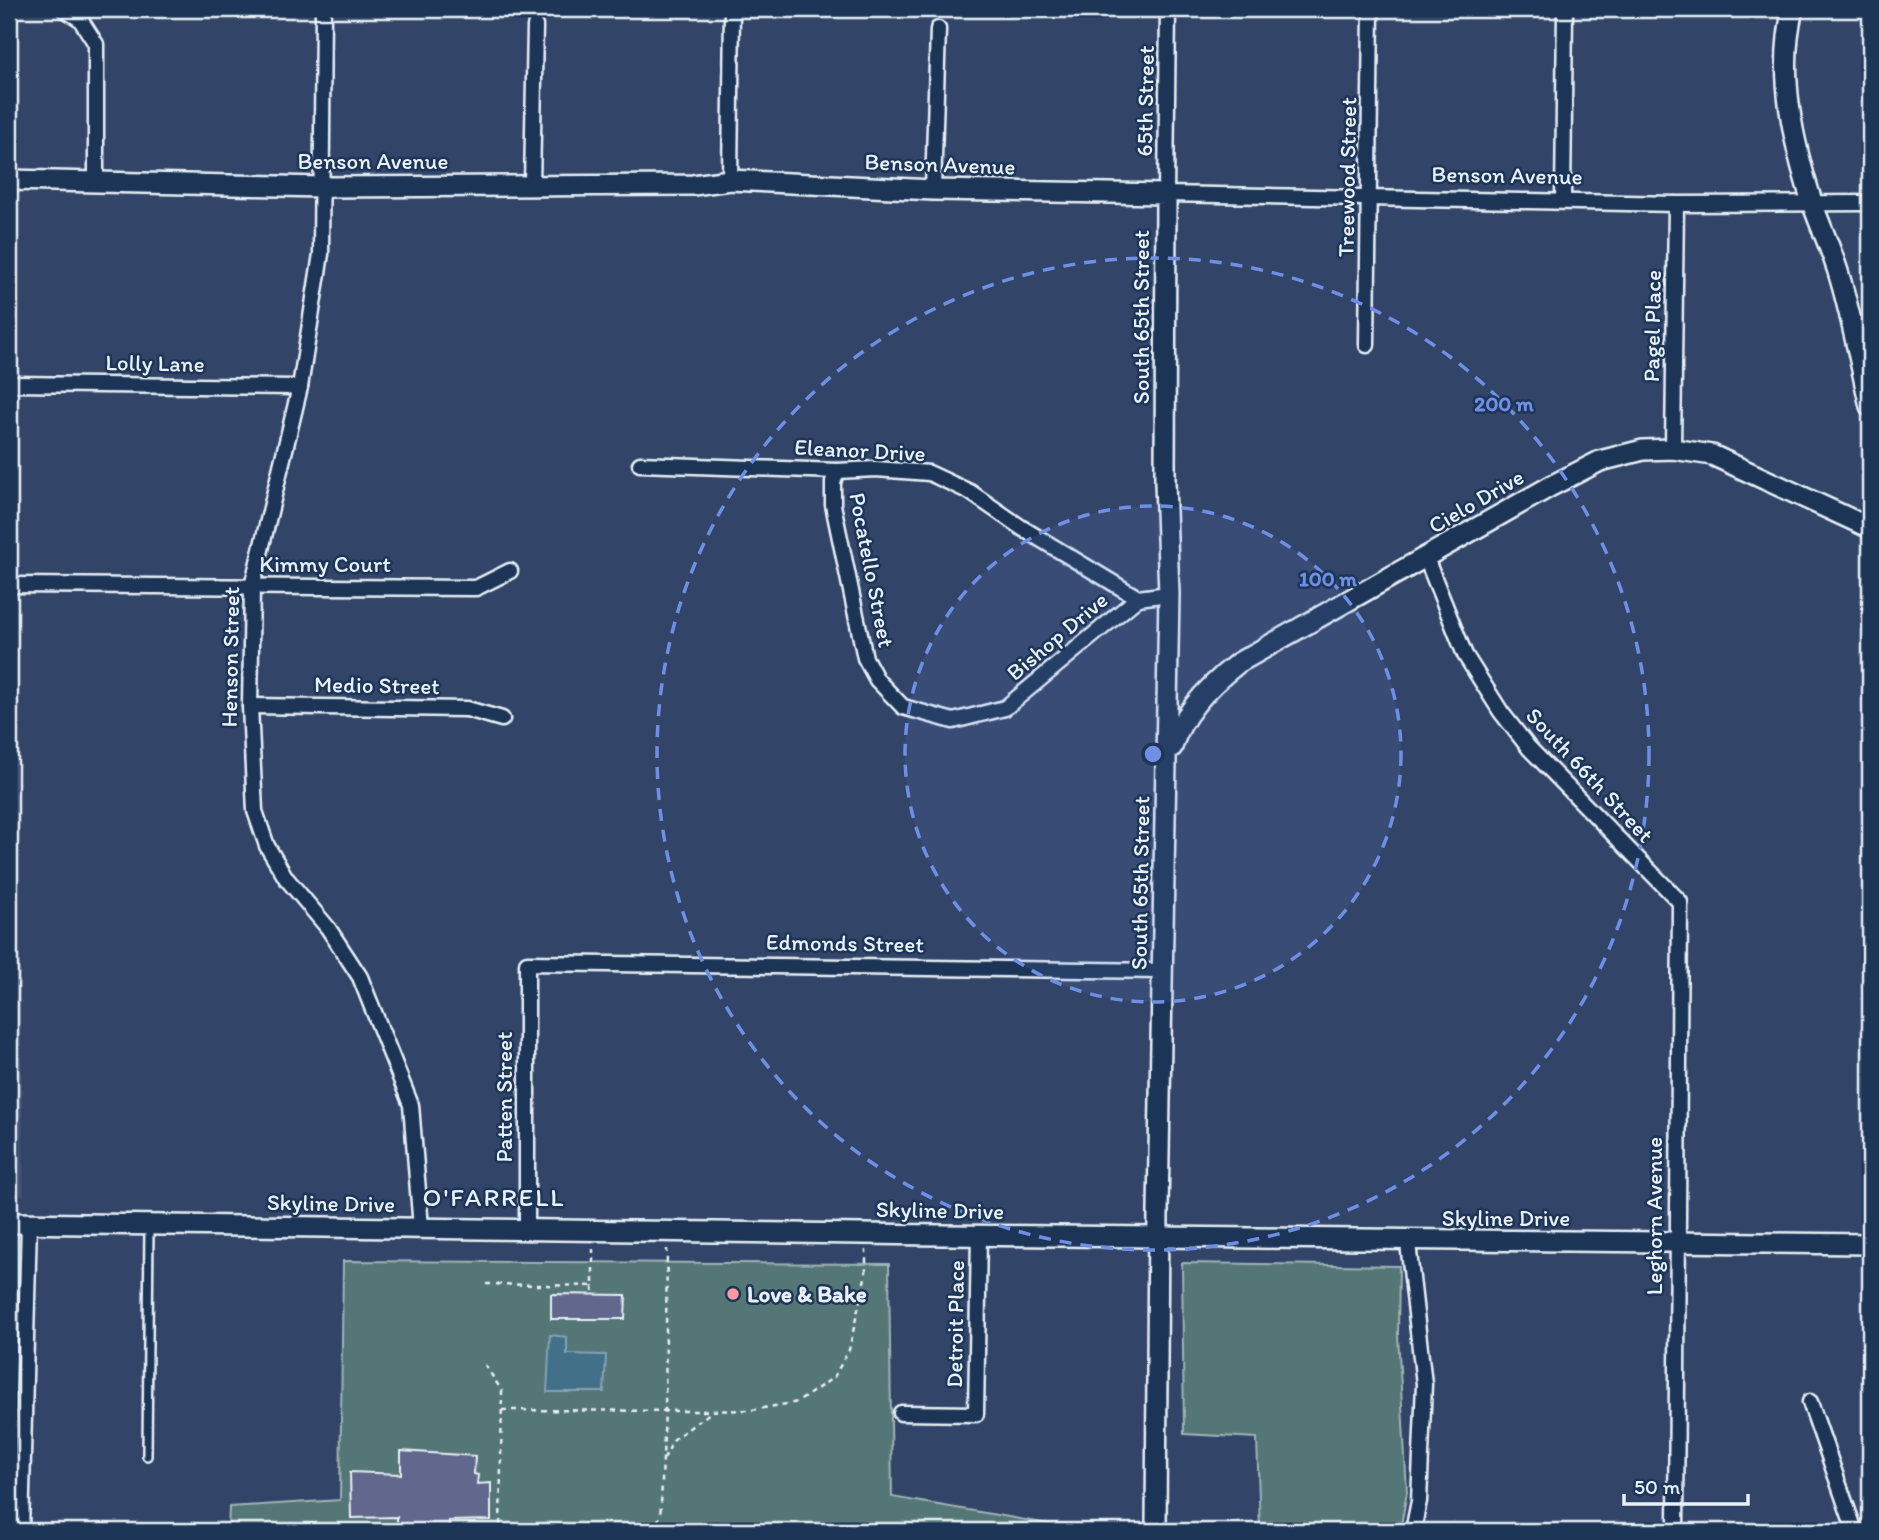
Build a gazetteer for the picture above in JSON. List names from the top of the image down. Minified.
{"streets":{"street":["65th Street","Benson Avenue","Treewood Street","South 65th Street","Pagel Place","Lolly Lane","Eleanor Drive","Cielo Drive","Kimmy Court","Pocatello Street","Bishop Drive","Henson Street","Medio Street","South 66th Street","Edmonds Street","Patten Street","Skyline Drive","Leghorn Avenue","Detroit Place"]},"crossings":[["65th Street","Benson Avenue"],["65th Street","South 65th Street"],["Benson Avenue","Treewood Street"],["Benson Avenue","South 65th Street"],["Benson Avenue","Pagel Place"],["Benson Avenue","Henson Street"],["South 65th Street","Cielo Drive"],["South 65th Street","Edmonds Street"],["South 65th Street","Skyline Drive"],["Pagel Place","Cielo Drive"],["Lolly Lane","Henson Street"],["Eleanor Drive","Pocatello Street"],["Eleanor Drive","Bishop Drive"],["Cielo Drive","South 66th Street"],["Kimmy Court","Henson Street"],["Pocatello Street","Bishop Drive"],["Henson Street","Medio Street"],["Henson Street","Skyline Drive"],["South 66th Street","Leghorn Avenue"],["Edmonds Street","Patten Street"],["Patten Street","Skyline Drive"],["Skyline Drive","Leghorn Avenue"],["Skyline Drive","Detroit Place"]],"districts":["O'FARRELL"],"places":["Love & Bake"],"scale_bar":"50 m","rings":["200 m","100 m"]}
